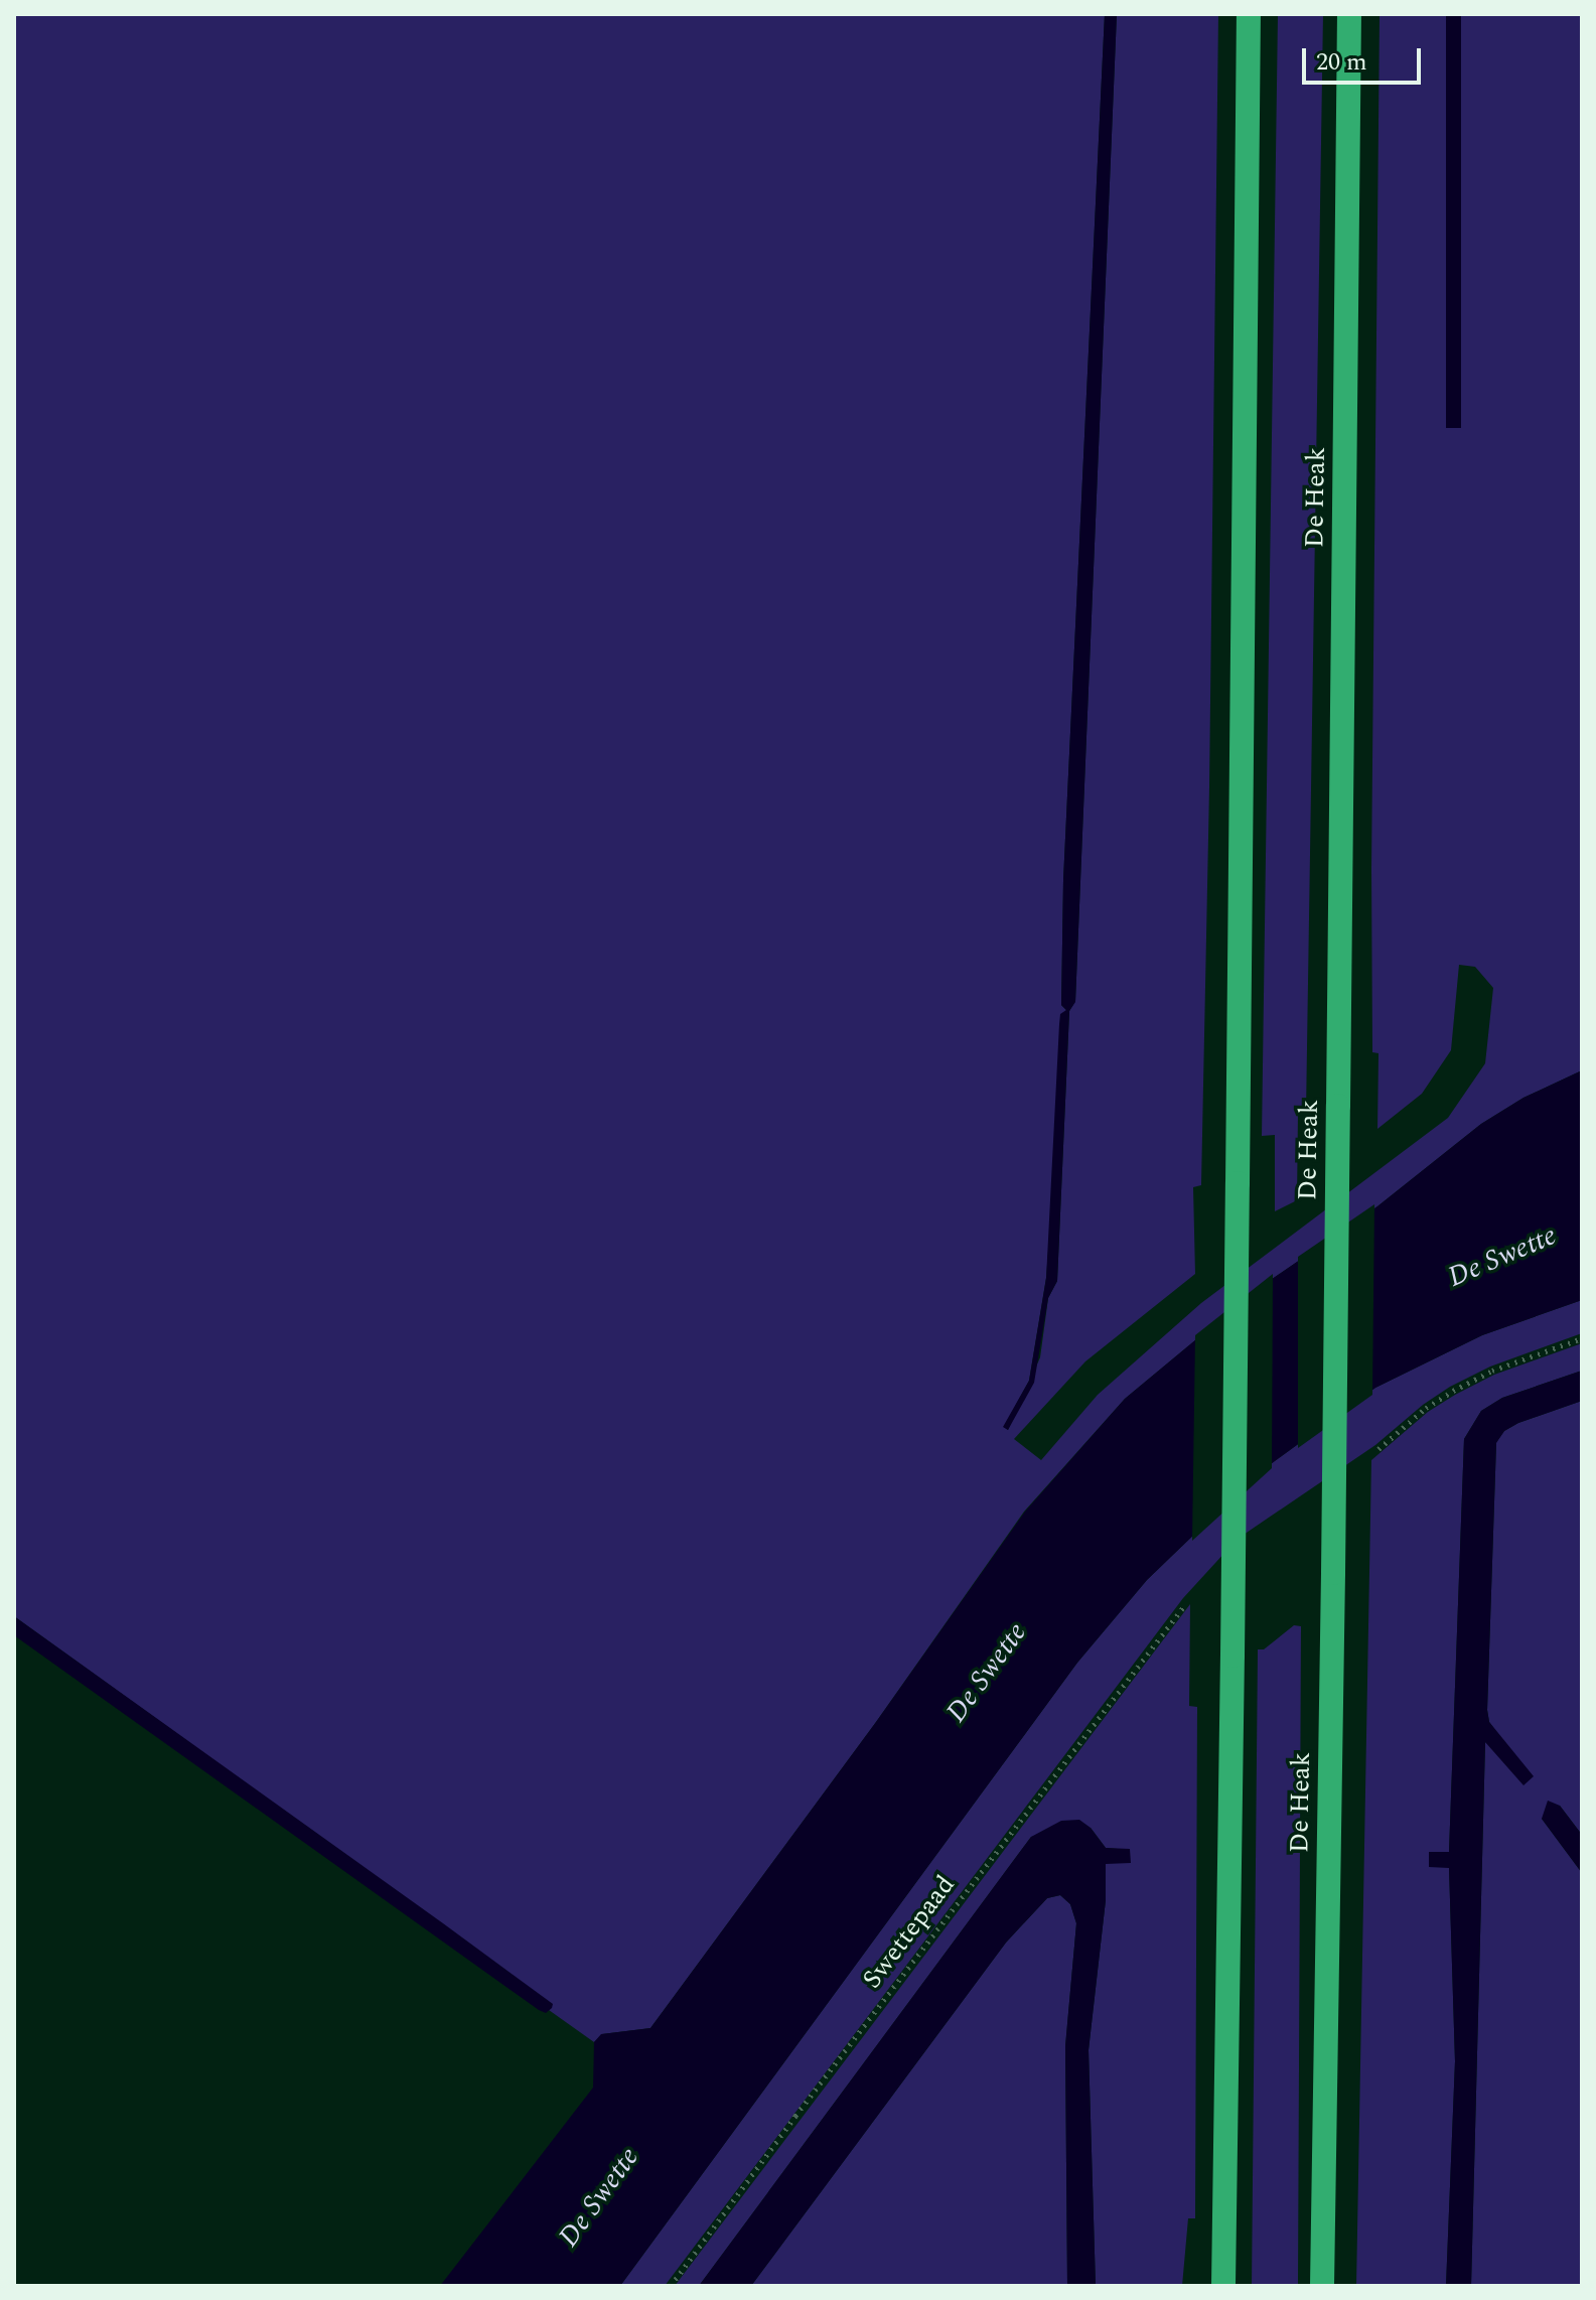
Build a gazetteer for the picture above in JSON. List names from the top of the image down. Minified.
{"streets":{"highway":["De Heak"],"path":["Swettepaad"]},"water":["De Swette"],"scale_bar":"20 m"}
